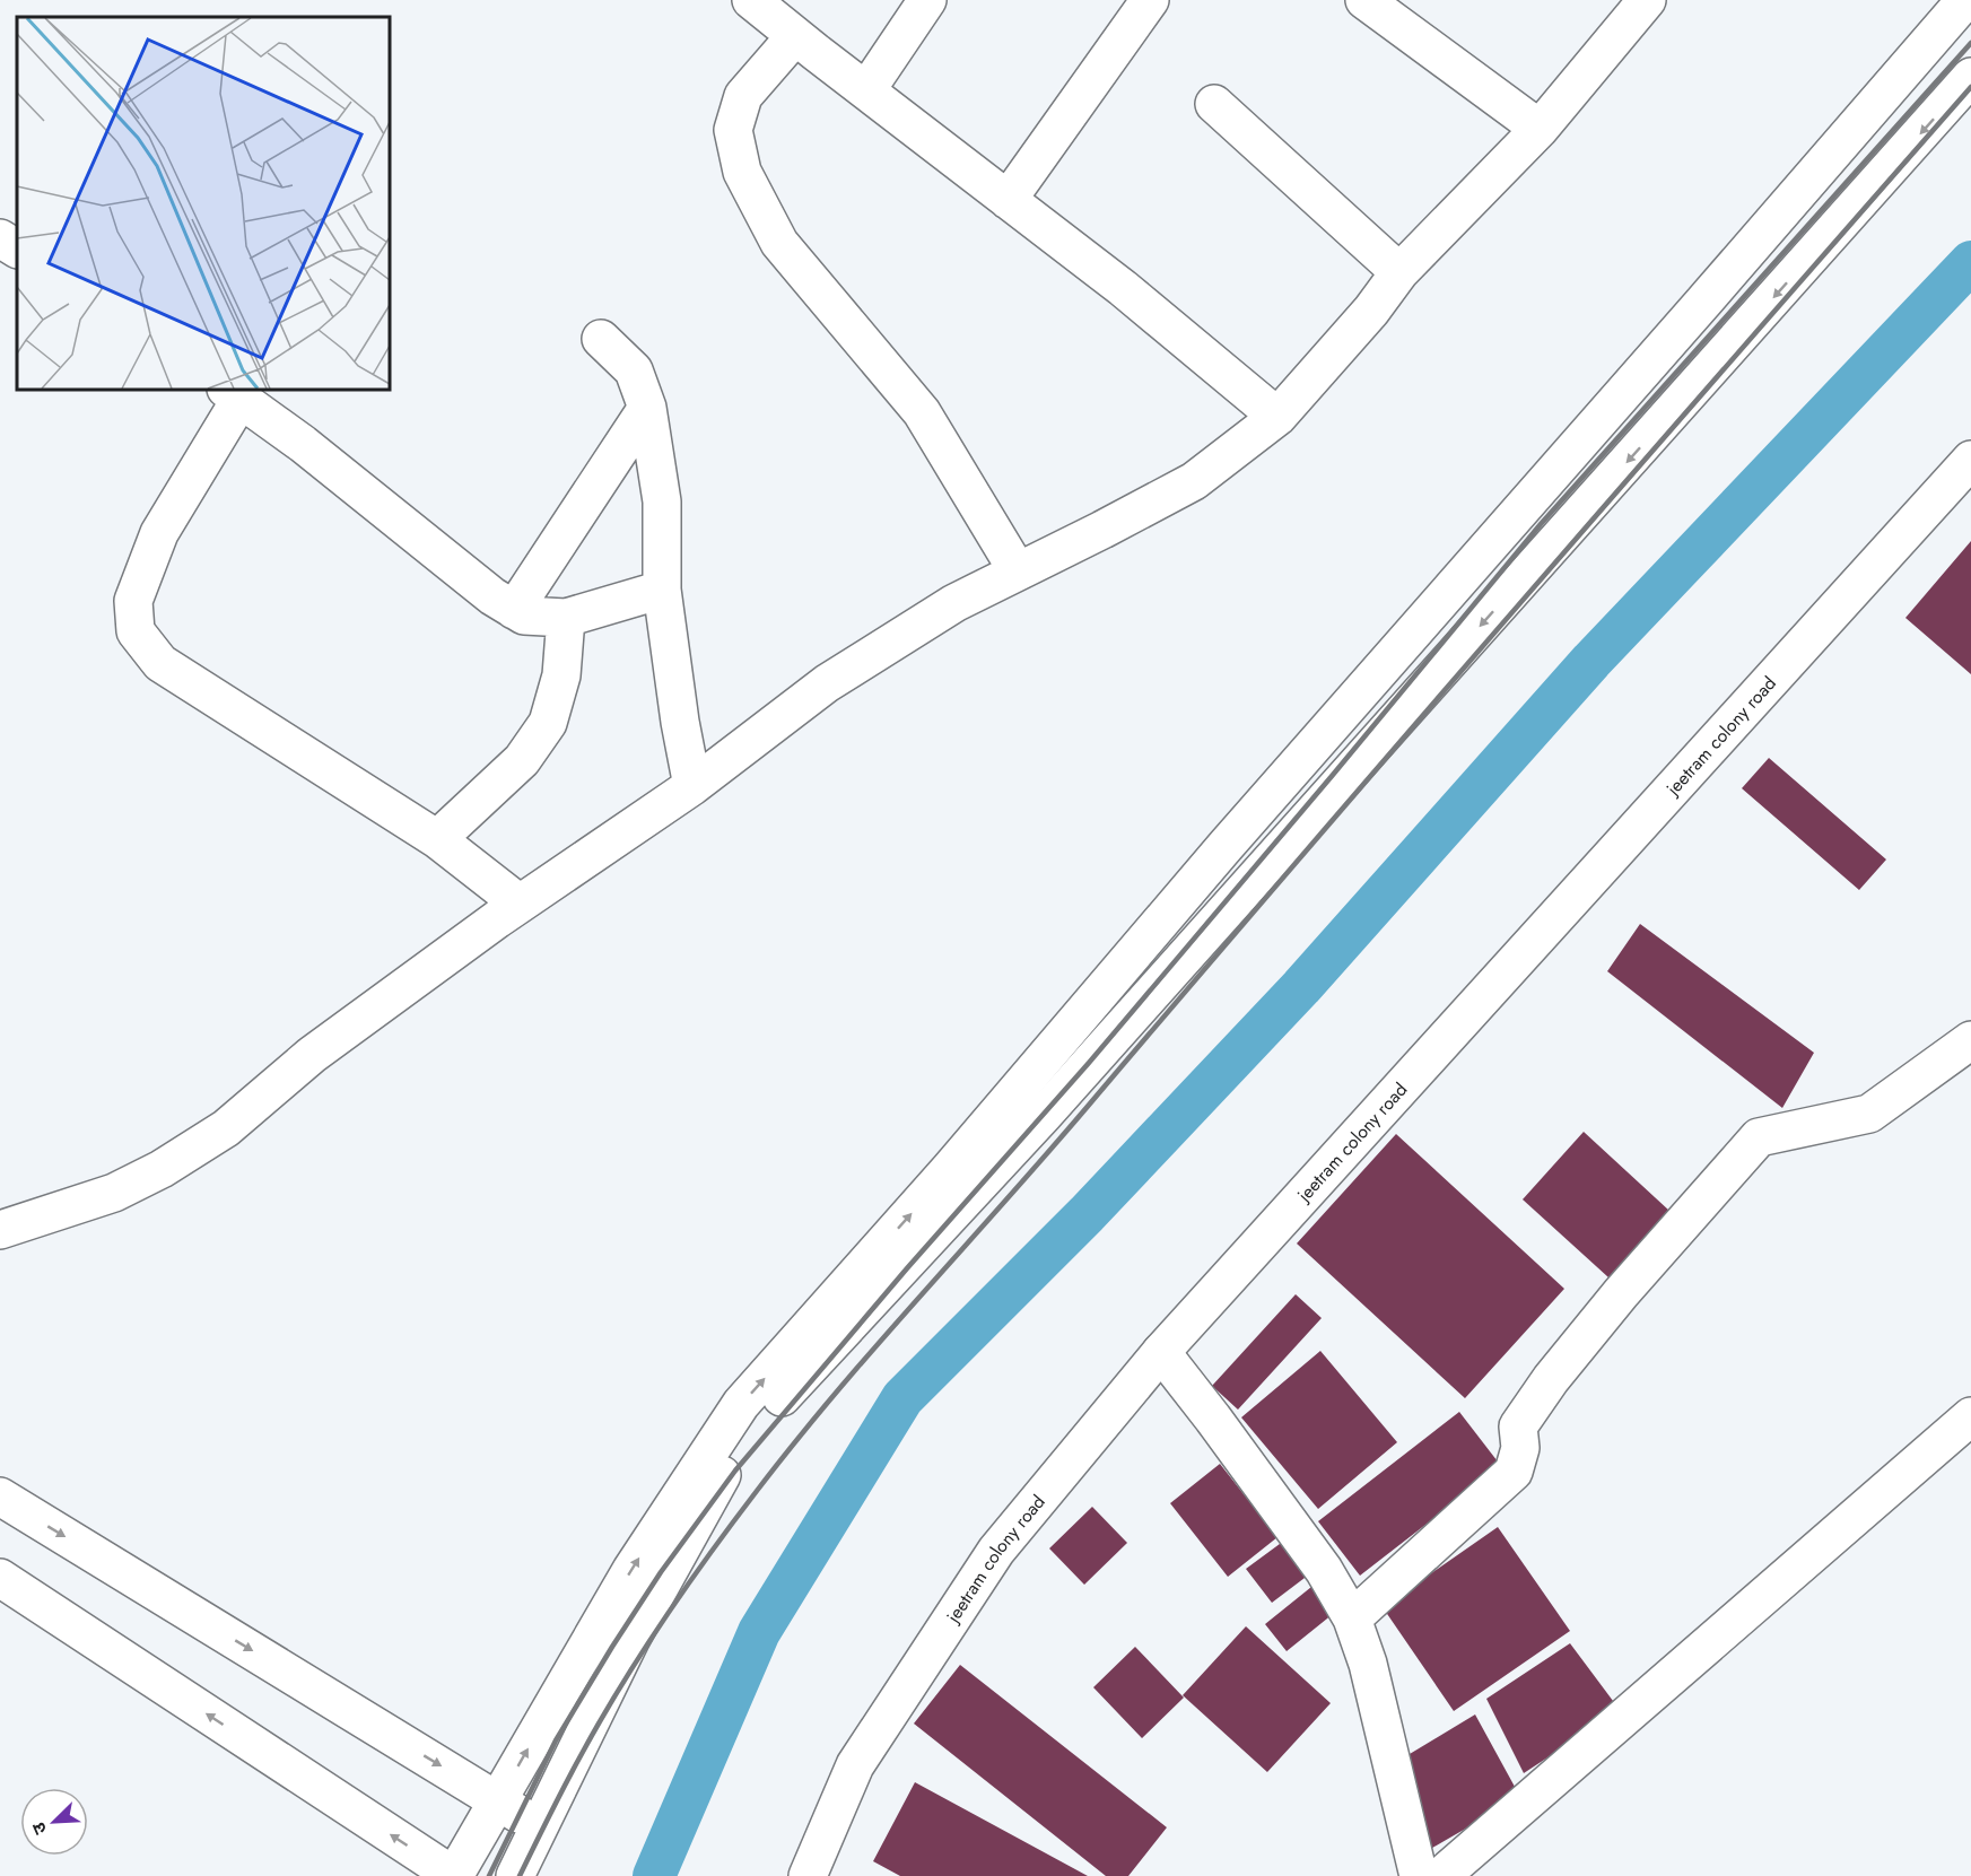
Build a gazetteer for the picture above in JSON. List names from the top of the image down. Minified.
{"streets":{"street":["jeetram colony road"]},"north":"bottom left"}
